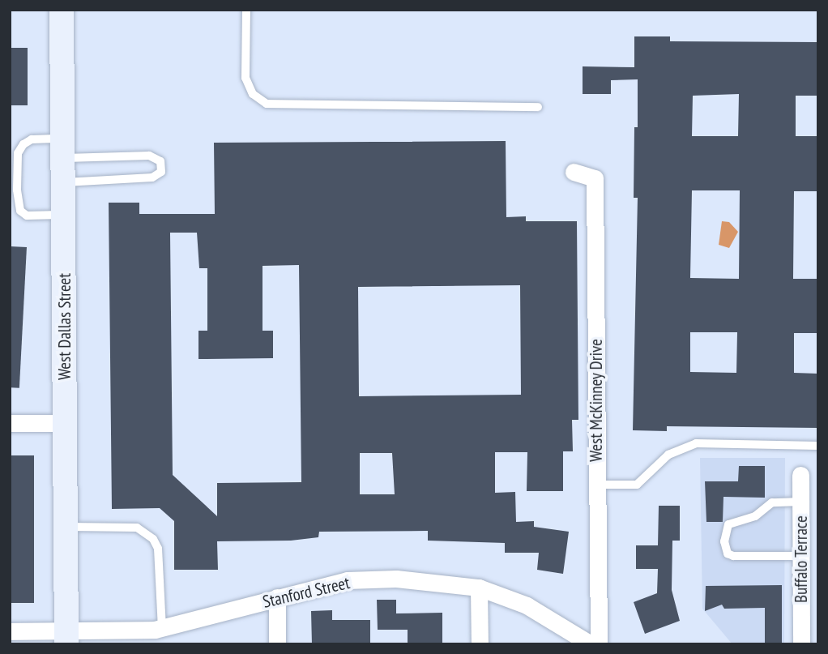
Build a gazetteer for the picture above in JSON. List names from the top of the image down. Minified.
{"streets":{"main road":["West Dallas Street"],"street":["West McKinney Drive","Buffalo Terrace","Stanford Street"]},"crossings":[["West Dallas Street","Stanford Street"]]}
